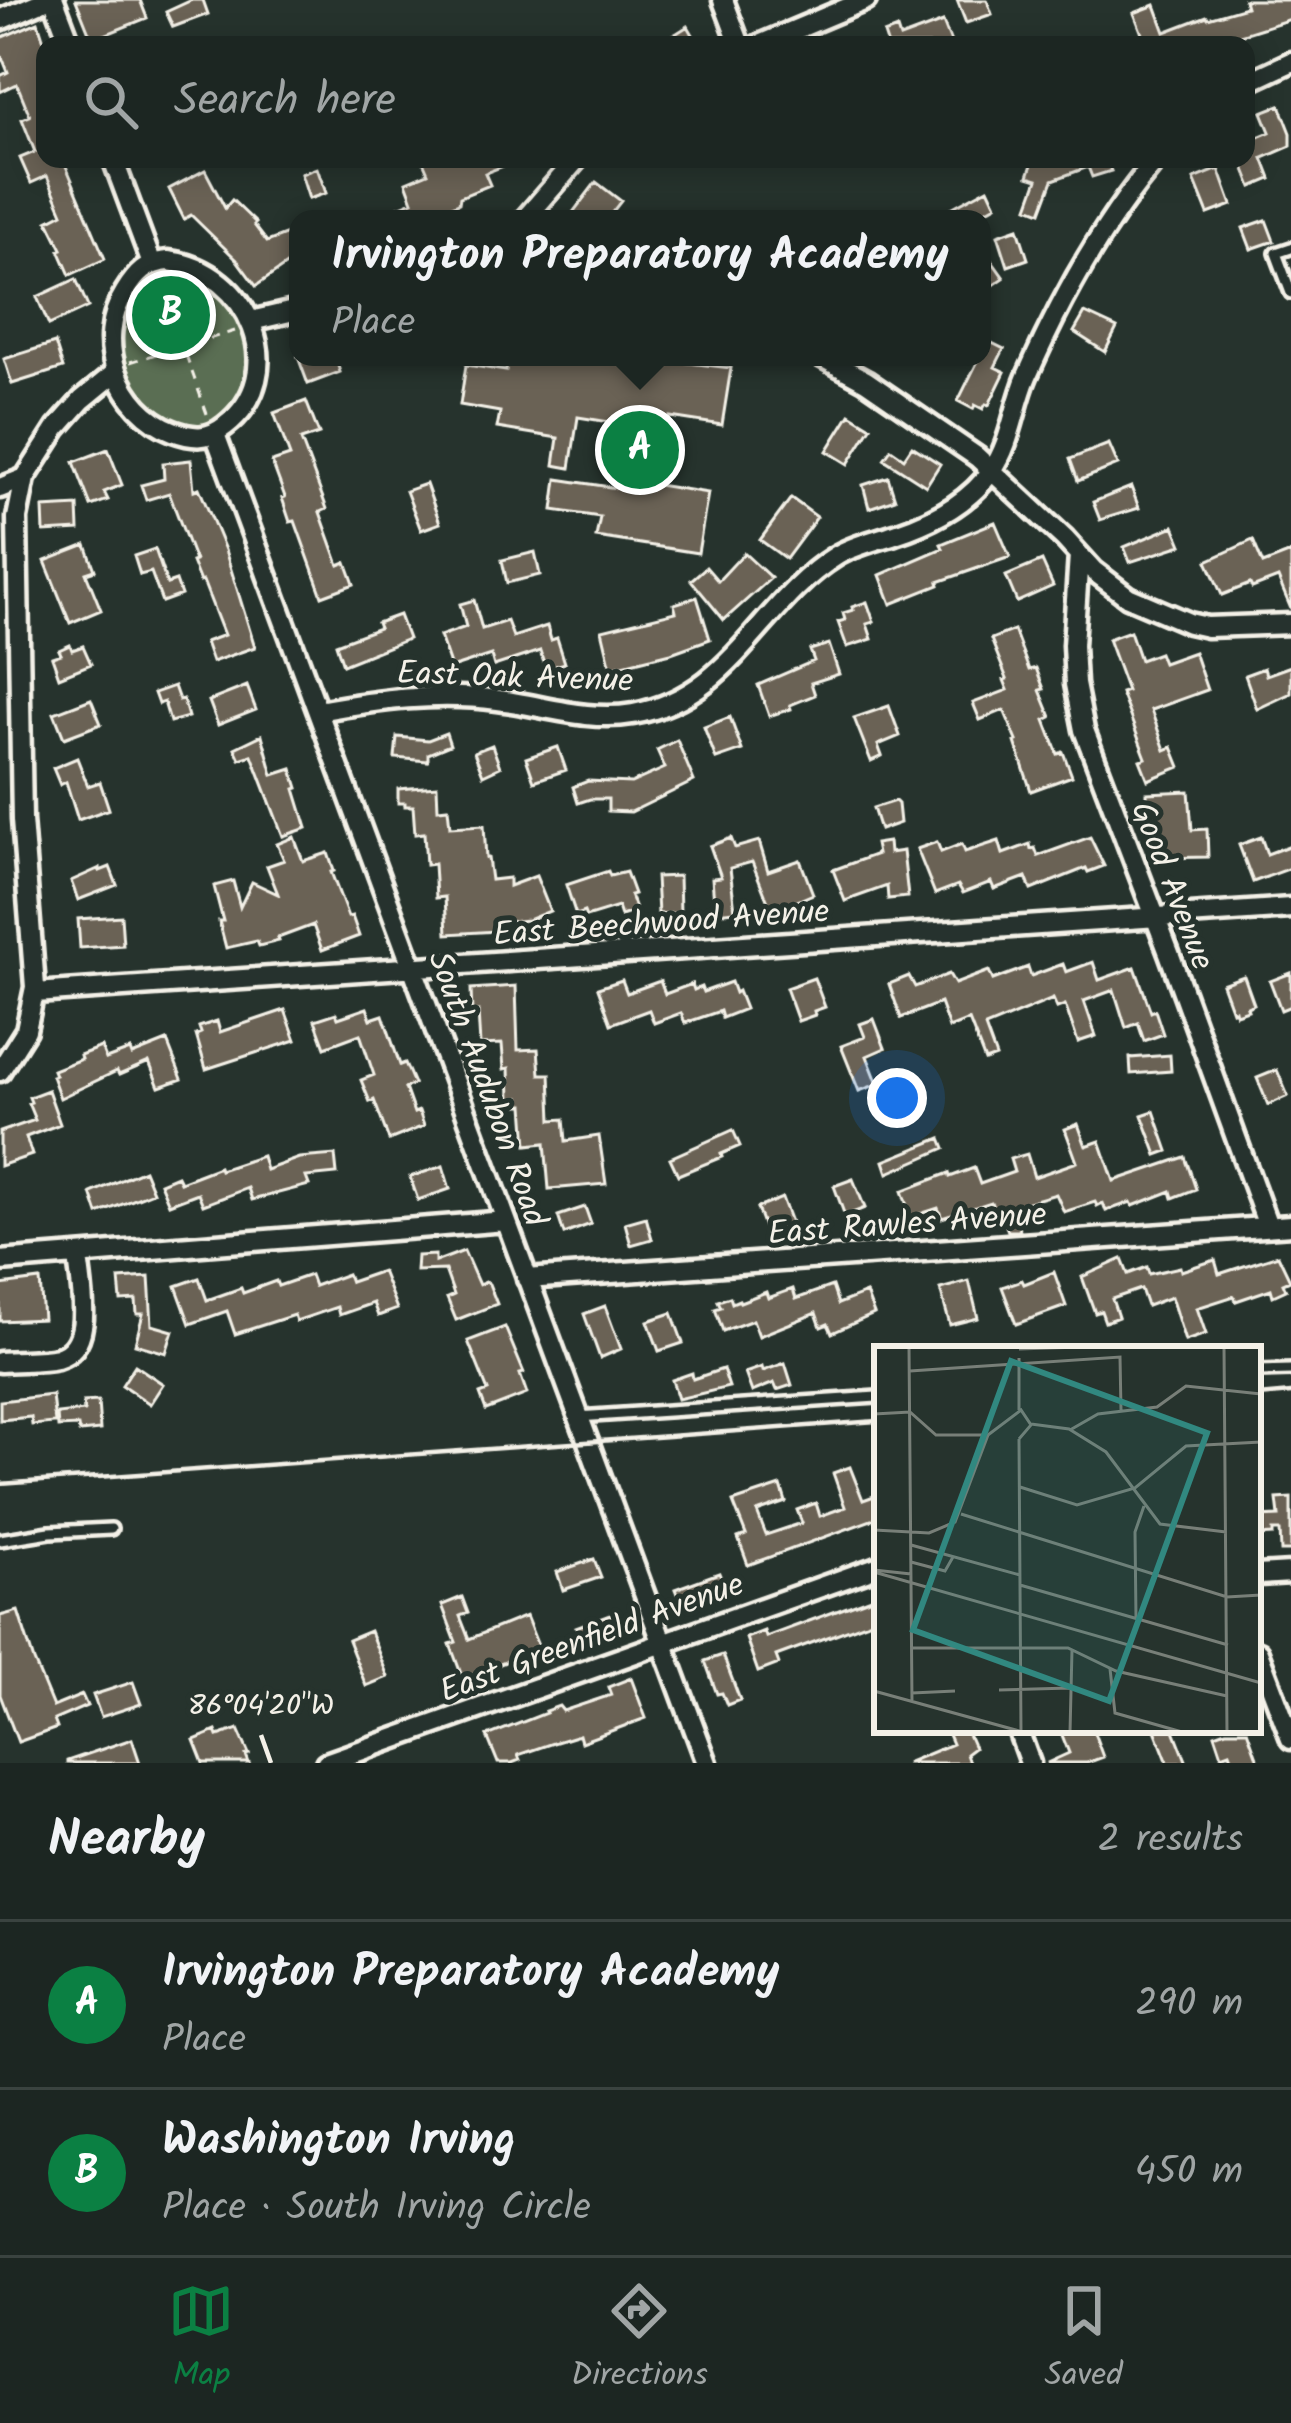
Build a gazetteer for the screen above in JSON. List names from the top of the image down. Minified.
{"streets":{"street":["East Oak Avenue","Good Avenue","East Beechwood Avenue","South Audubon Road","East Rawles Avenue","East Greenfield Avenue"]},"crossings":[["East Oak Avenue","South Audubon Road"],["Good Avenue","East Beechwood Avenue"],["Good Avenue","East Rawles Avenue"],["East Beechwood Avenue","South Audubon Road"],["South Audubon Road","East Rawles Avenue"],["South Audubon Road","East Greenfield Avenue"]],"page":{"search":"Search here","popup":["Irvington Preparatory Academy","Place"],"pins":["B","A"],"heading":["Nearby","2 results"],"list":[{"mark":"A","name":"Irvington Preparatory Academy","note":"Place","value":"290 m"},{"mark":"B","name":"Washington Irving","note":"Place · South Irving Circle","value":"450 m"}],"nav":["Map","Directions","Saved"]},"coordinates":["86°04'20\"W"]}
